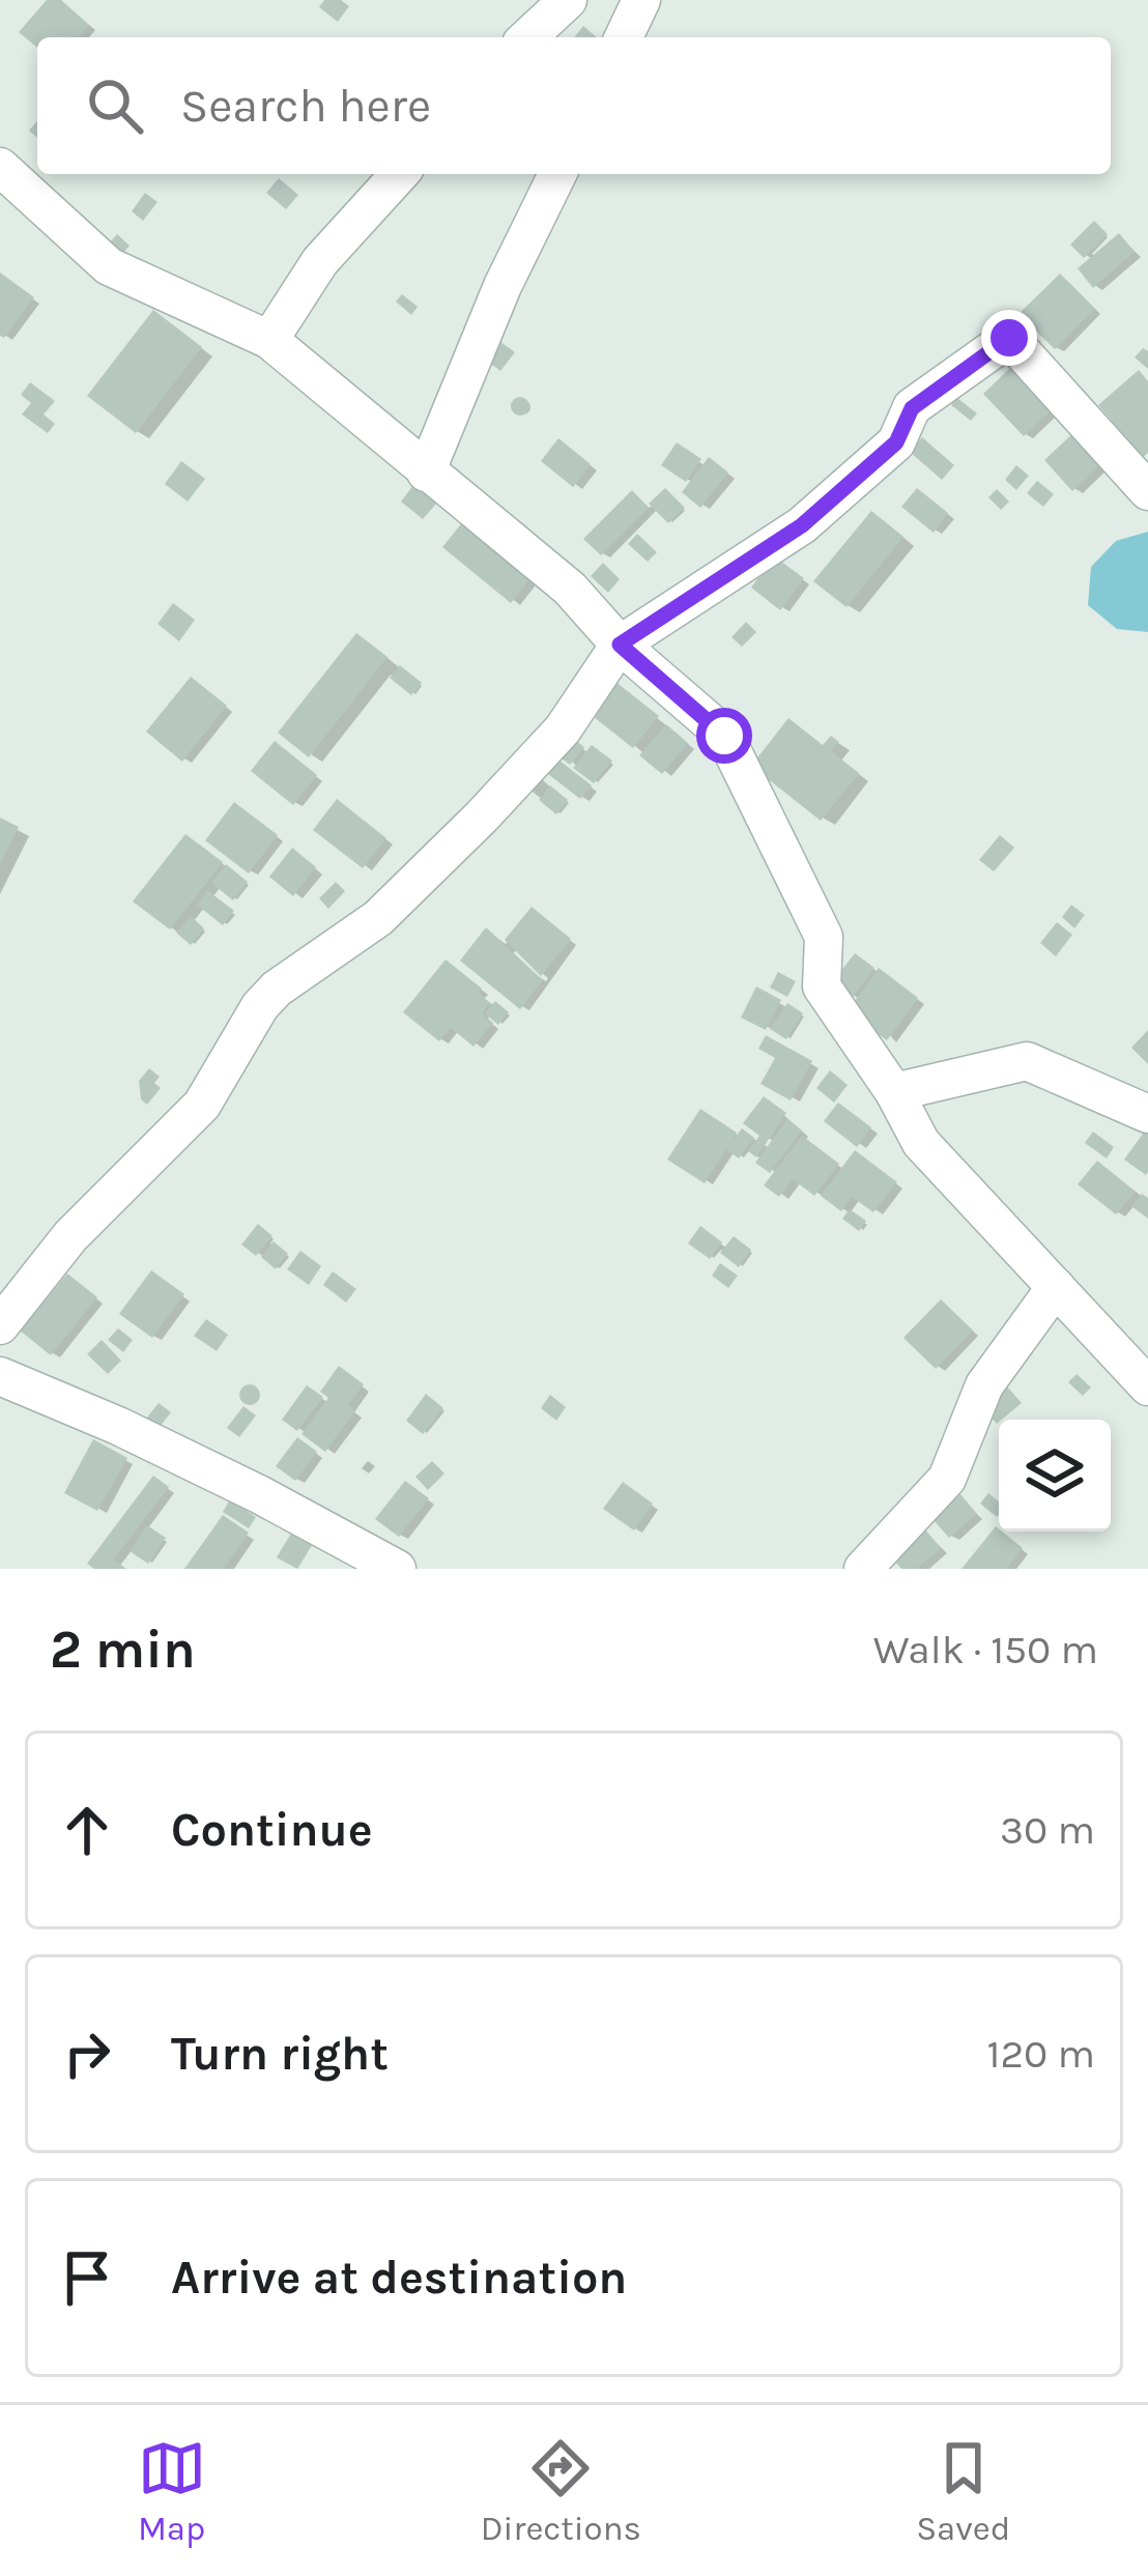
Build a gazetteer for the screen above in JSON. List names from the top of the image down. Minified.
{"page":{"search":"Search here","heading":["2 min","Walk · 150 m"],"list":[["Continue","30 m"],["Turn right","120 m"],"Arrive at destination"],"nav":["Map","Directions","Saved"]}}
